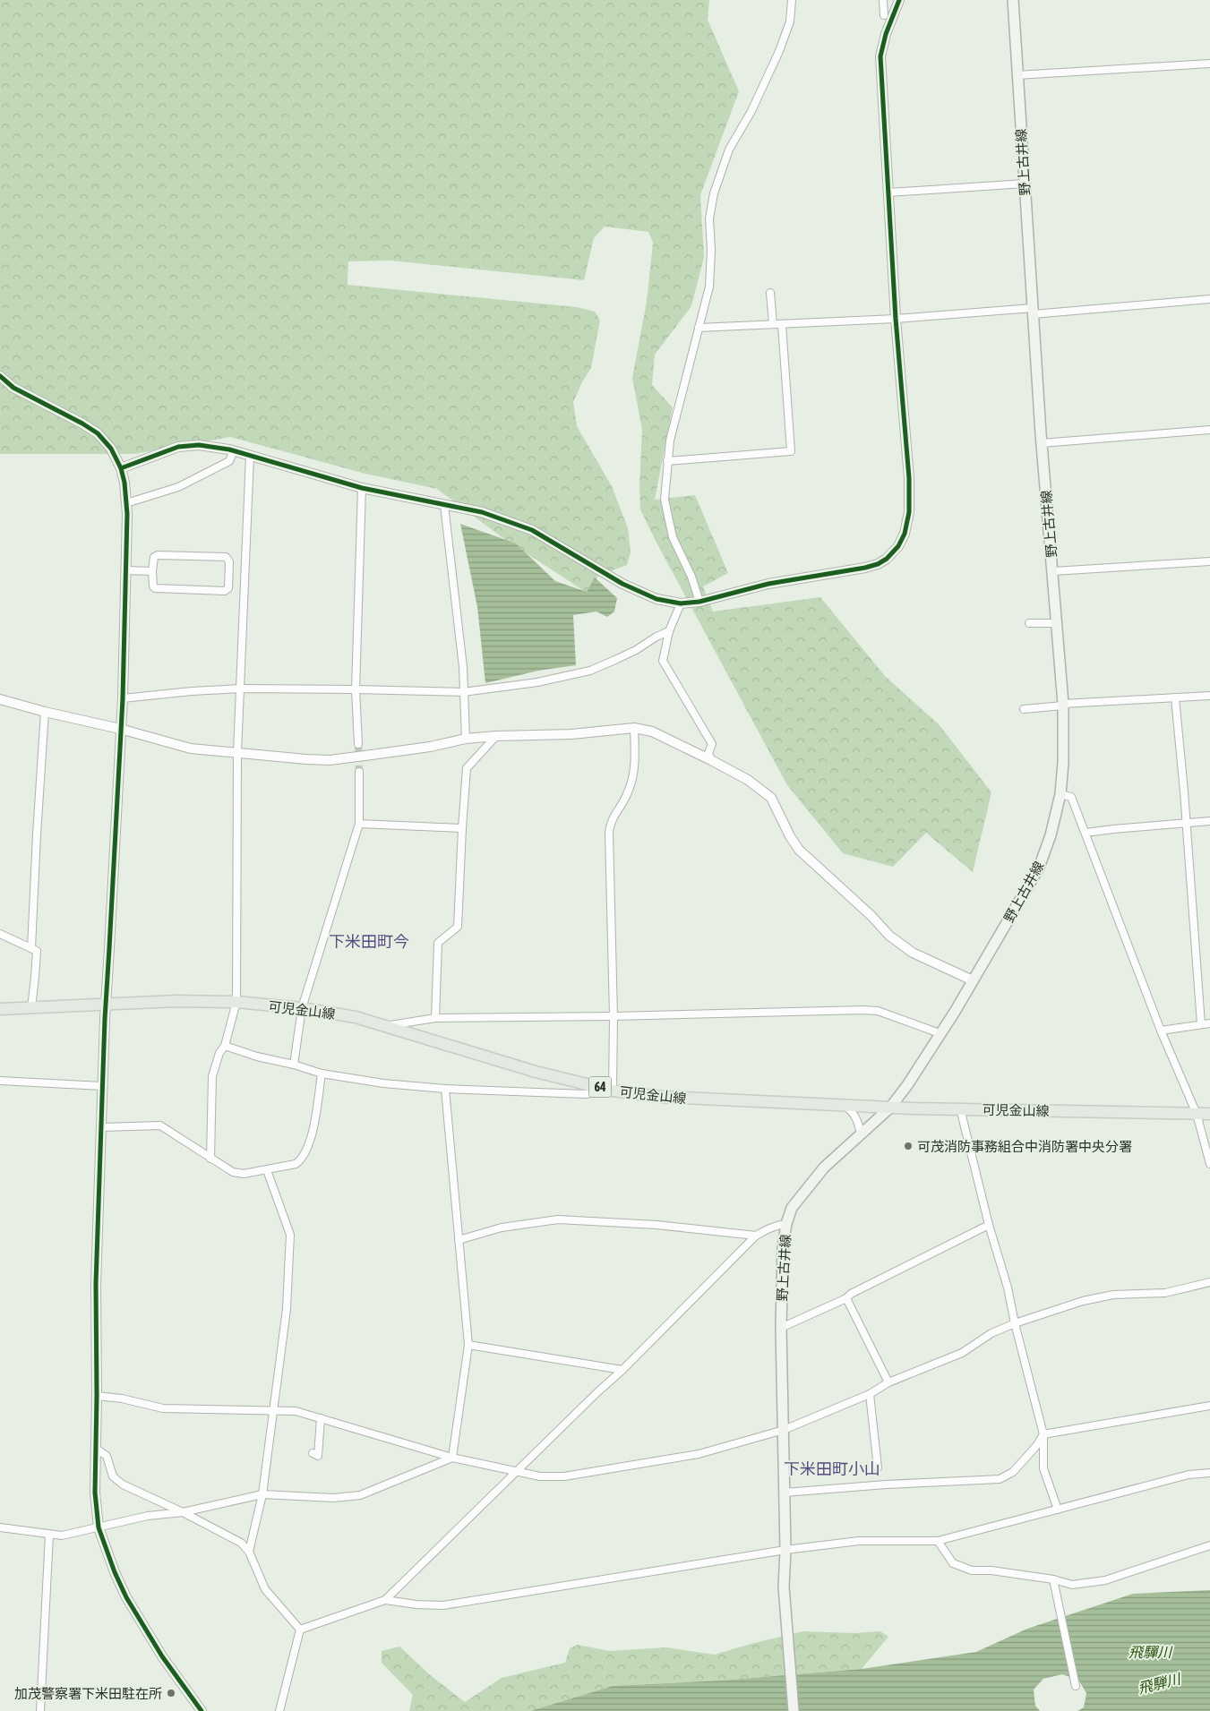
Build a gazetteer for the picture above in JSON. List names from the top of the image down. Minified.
{"streets":{"main road":["野上古井線","可児金山線","64"]},"crossings":[["野上古井線","可児金山線"]],"districts":["下米田町今","下米田町小山"],"water":["飛驒川","飛騨川"],"places":["可茂消防事務組合中消防署中央分署","加茂警察署下米田駐在所"]}
